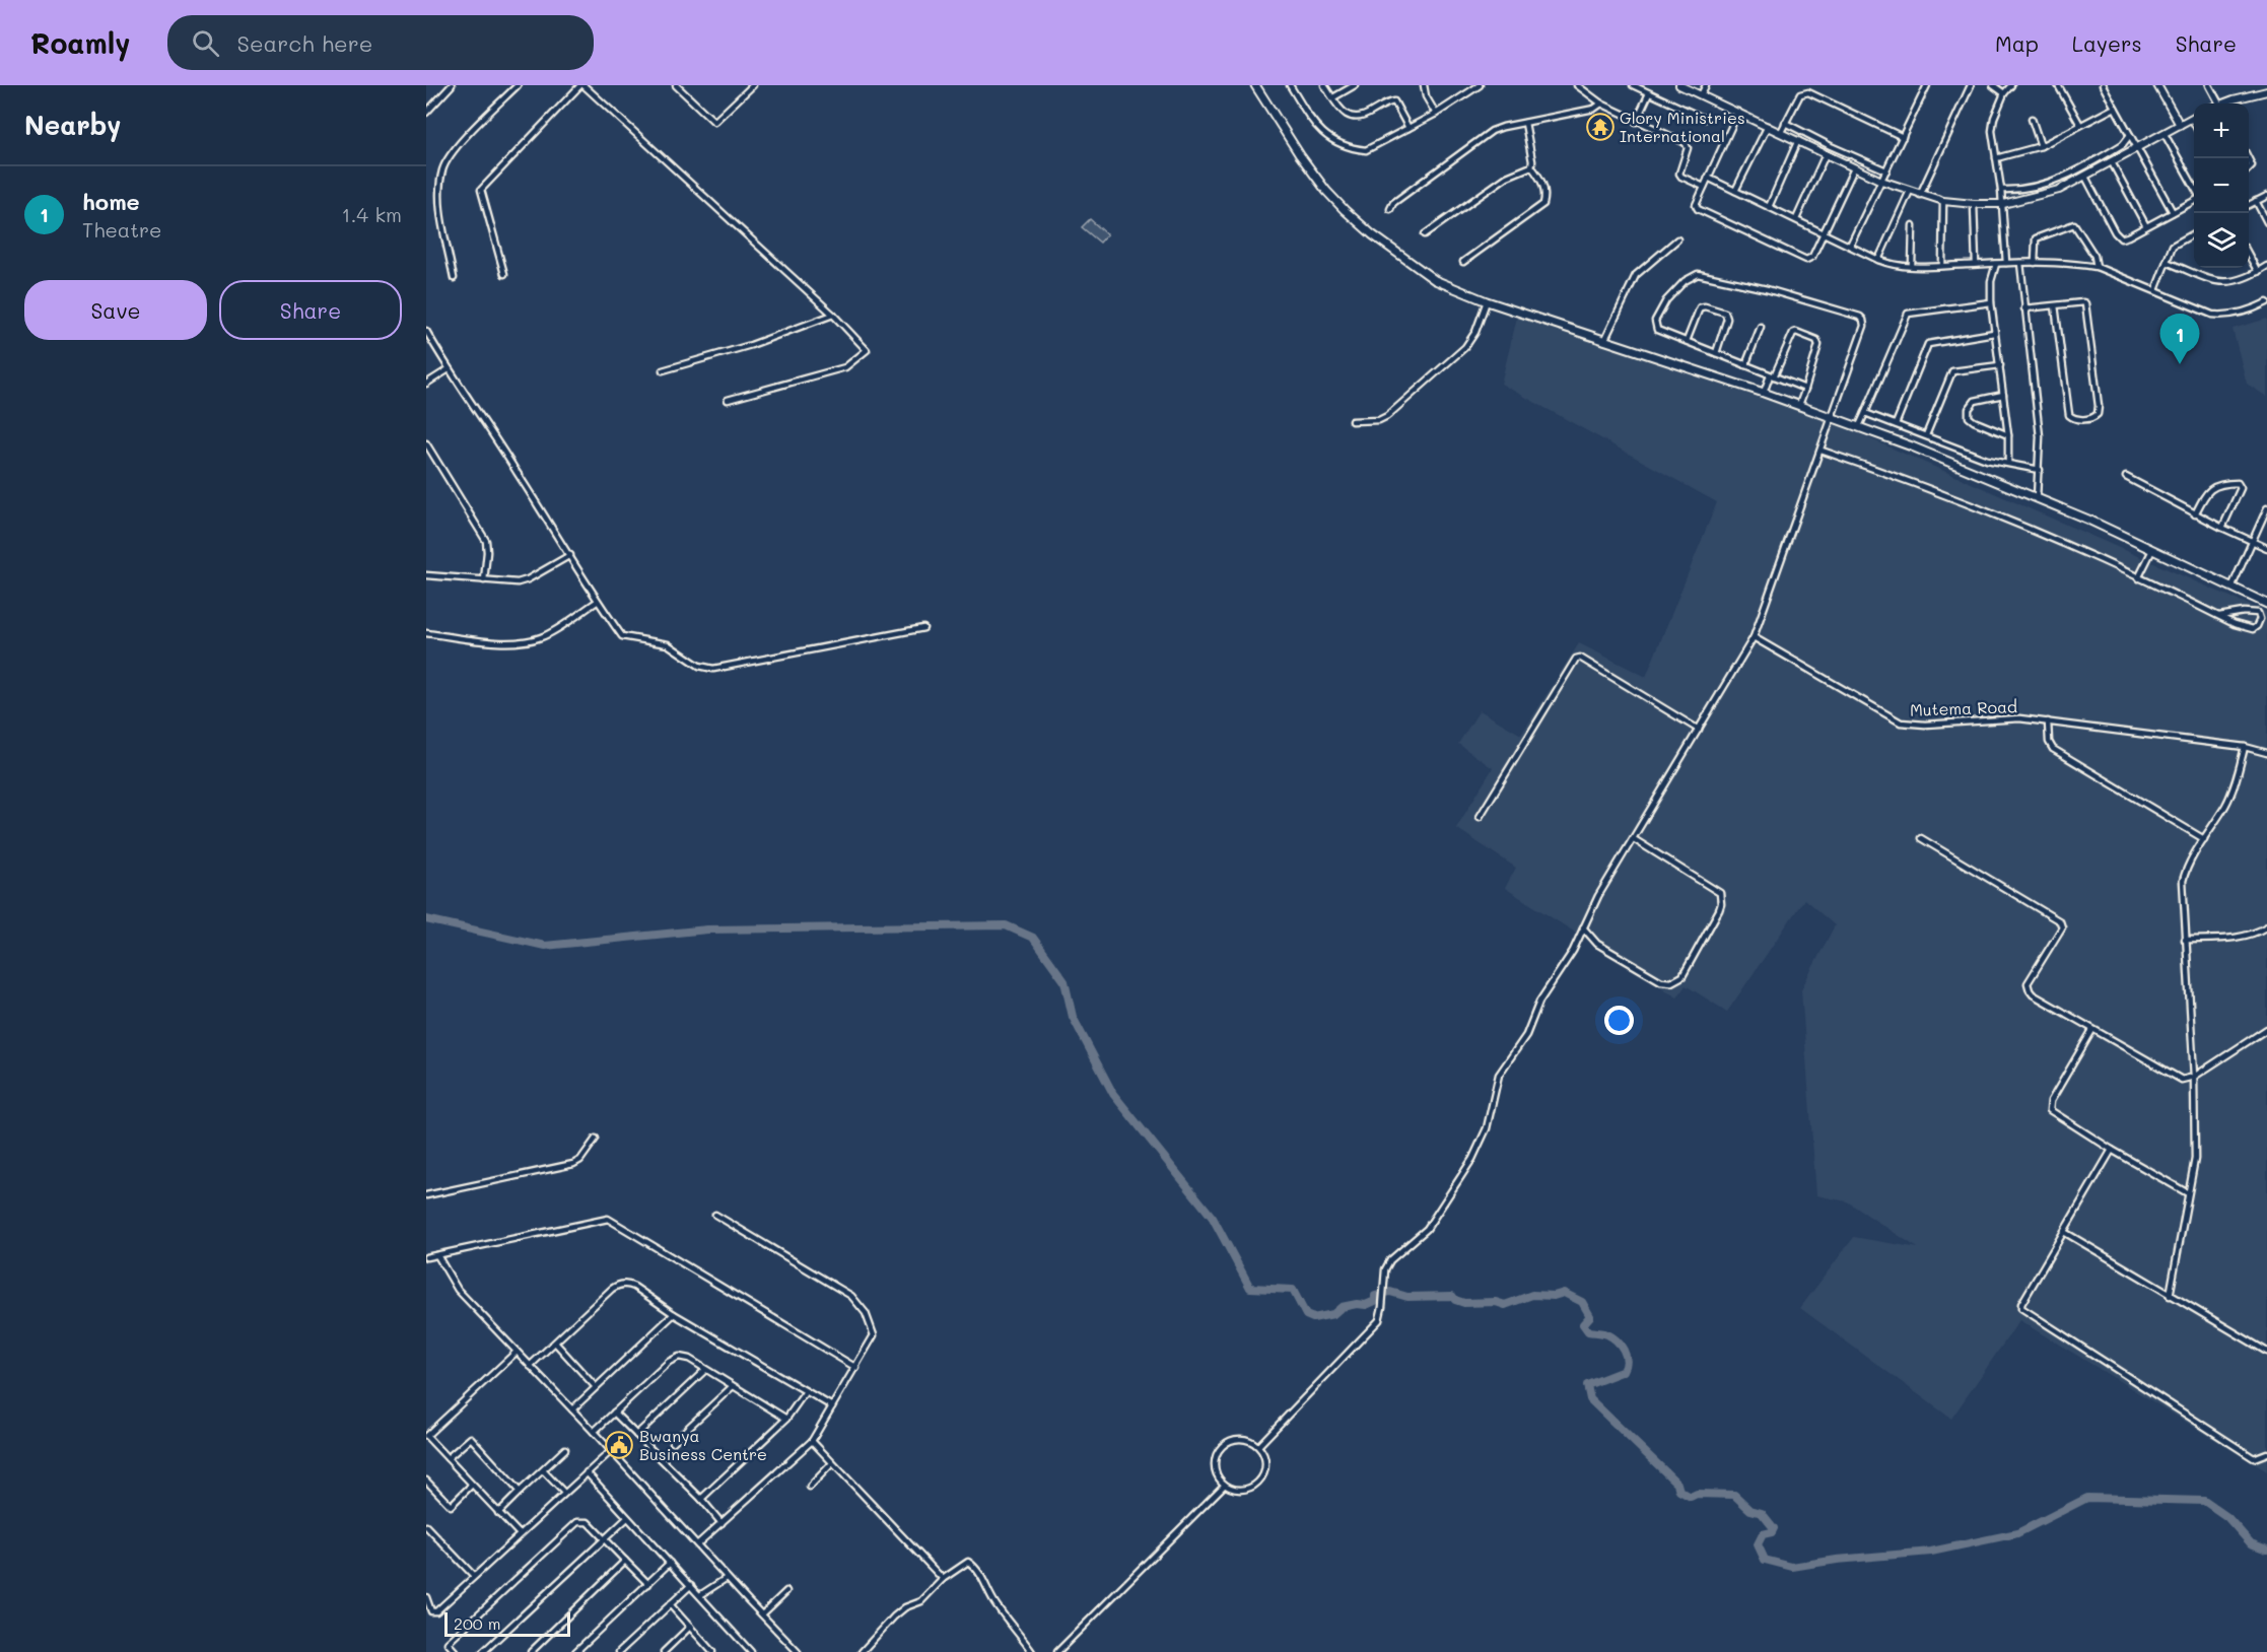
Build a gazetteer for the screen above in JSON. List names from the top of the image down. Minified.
{"streets":{"street":["Mutema Road"]},"places":{"temple":["Glory Ministries International"],"public building":["Bwanya Business Centre"]},"scale_bar":"200 m","page":{"header":"Roamly","search":"Search here","nav":["Map","Layers","Share"],"heading":"Nearby","map_buttons":["+","−"],"list":[{"mark":"1","name":"home","note":"Theatre","value":"1.4 km"}],"buttons":["Save","Share"],"pins":"1","scale":"200 m"}}
